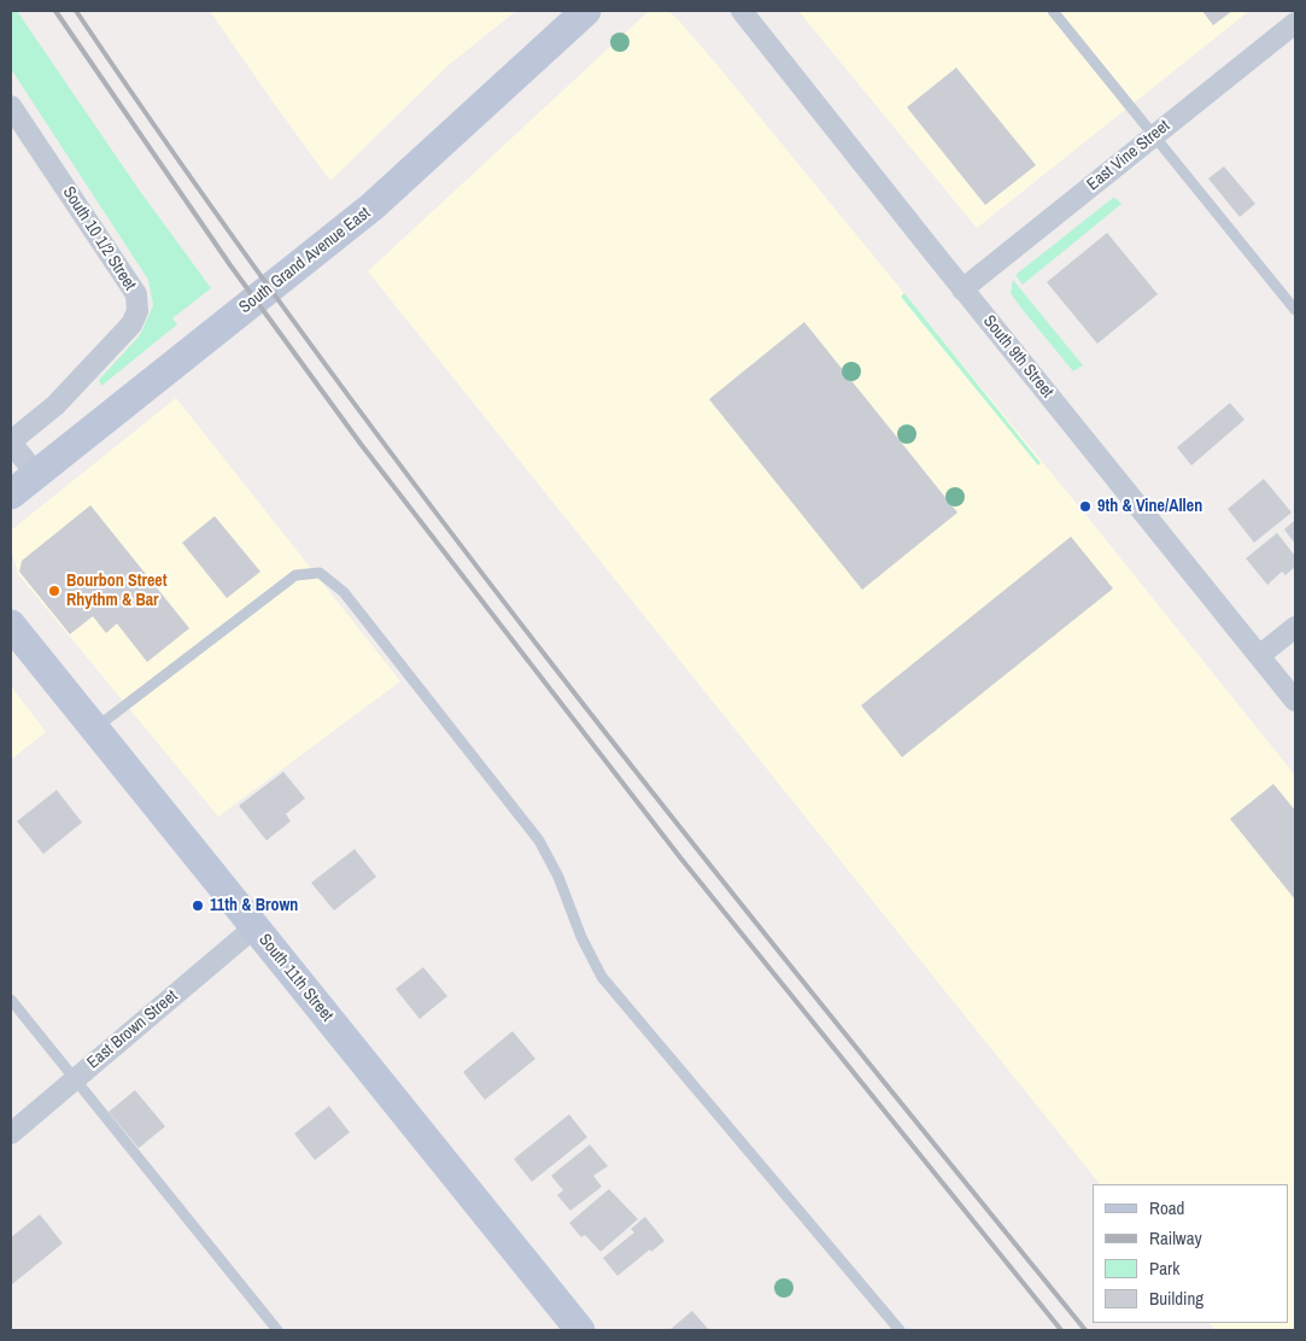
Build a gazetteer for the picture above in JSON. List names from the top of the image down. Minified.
{"streets":{"street":["East Vine Street","South 10 1/2 Street","South Grand Avenue East","South 9th Street","South 11th Street","East Brown Street"]},"crossings":[["East Vine Street","South 9th Street"],["South 10 1/2 Street","South Grand Avenue East"],["South 11th Street","East Brown Street"]],"places":["9th & Vine/Allen","Bourbon Street Rhythm & Bar","11th & Brown"],"legend":["Road","Railway","Park","Building"]}
